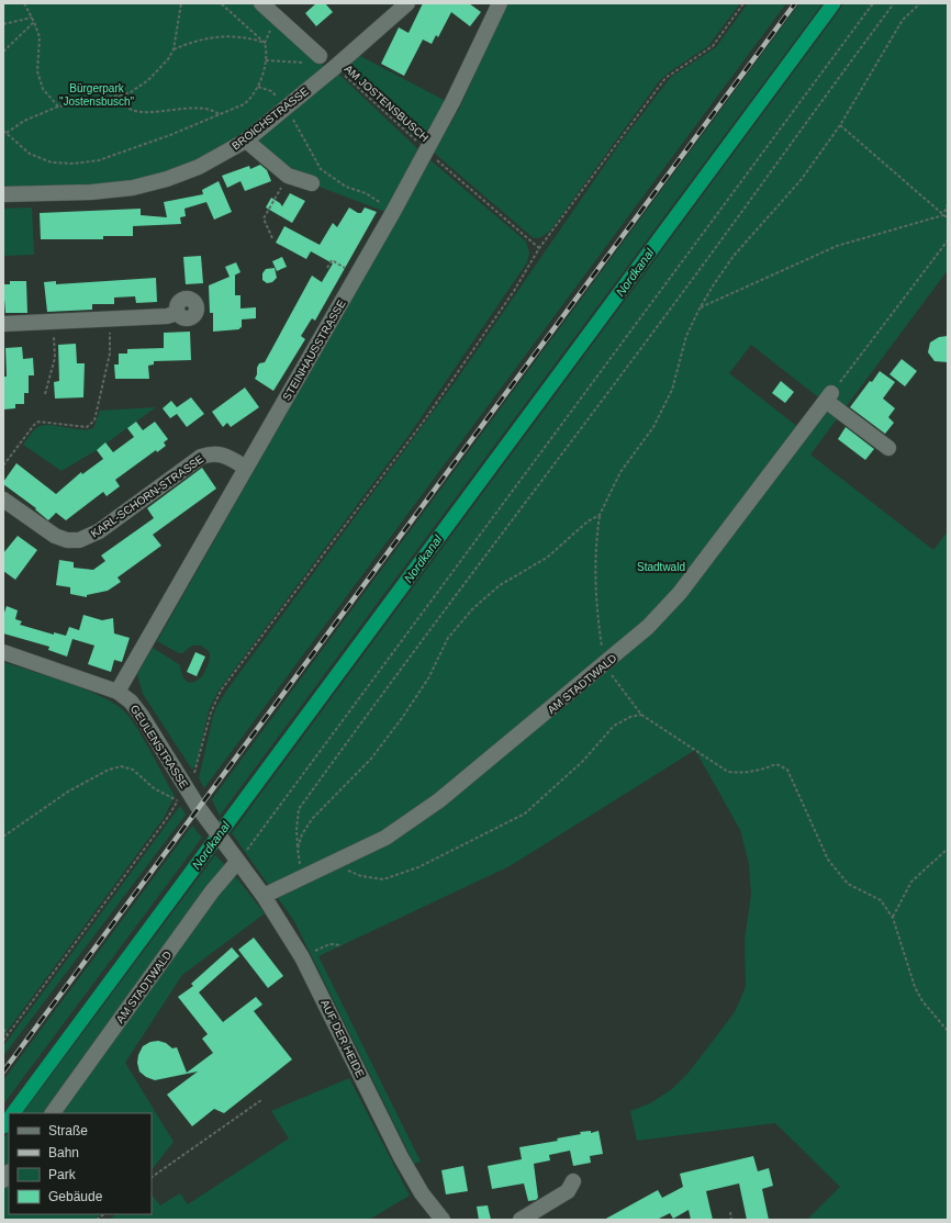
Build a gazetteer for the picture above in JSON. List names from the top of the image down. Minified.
{"streets":{"street":["BROICHSTRASSE","STEINHAUSSTRASSE","KARL-SCHORN-STRASSE","AM STADTWALD","GEULENSTRASSE","AUF DER HEIDE"],"path":["AM JOSTENSBUSCH"]},"crossings":[["AM JOSTENSBUSCH","BROICHSTRASSE"],["AM JOSTENSBUSCH","STEINHAUSSTRASSE"],["STEINHAUSSTRASSE","KARL-SCHORN-STRASSE"],["STEINHAUSSTRASSE","GEULENSTRASSE"],["AM STADTWALD","GEULENSTRASSE"],["AM STADTWALD","AUF DER HEIDE"],["GEULENSTRASSE","AUF DER HEIDE"]],"water":["Nordkanal"],"parks":["Bürgerpark \"Jostensbusch\"","Stadtwald"],"legend":["Straße","Bahn","Park","Gebäude"]}
